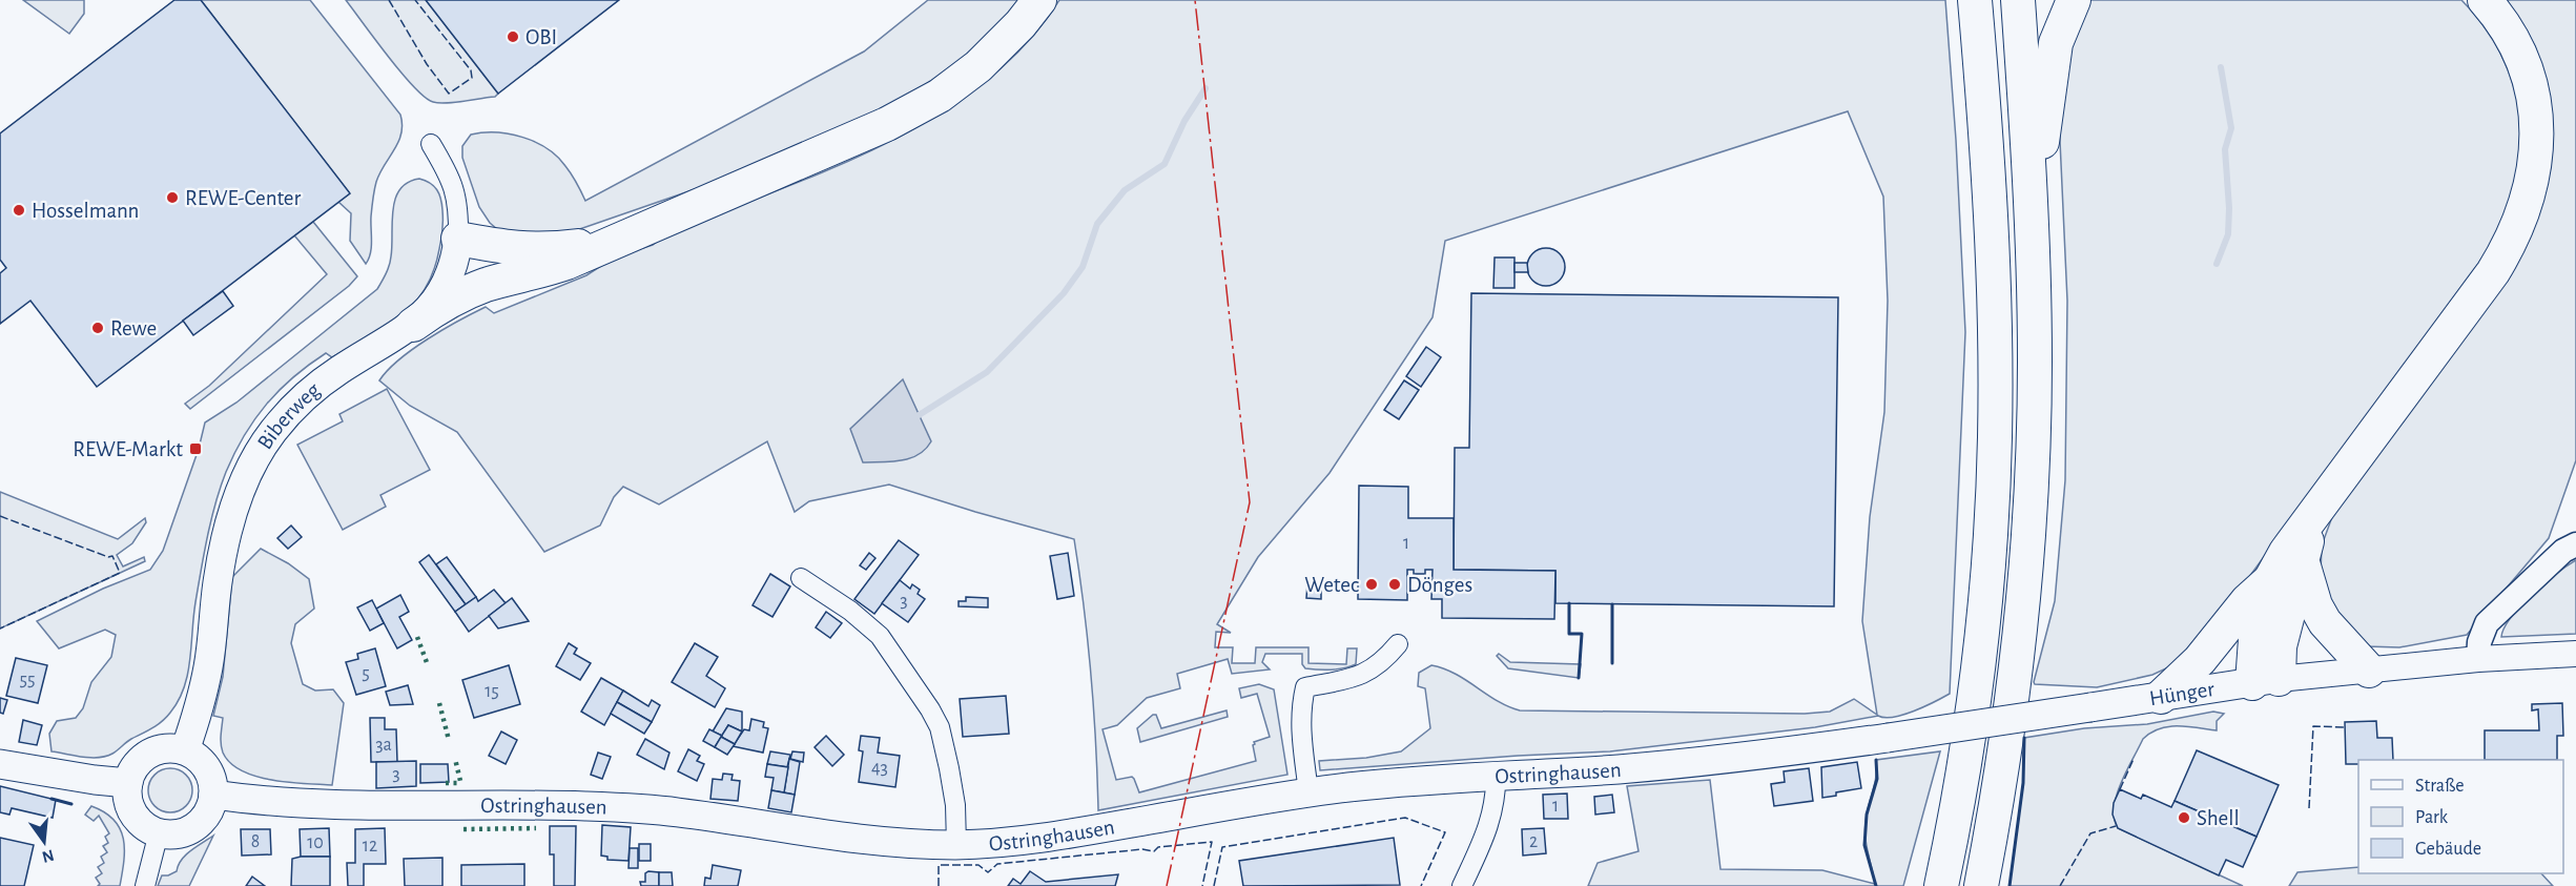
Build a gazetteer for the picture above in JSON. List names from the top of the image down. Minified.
{"streets":{"main road":["Biberweg","Hünger","Ostringhausen"]},"crossings":[["Biberweg","Ostringhausen"],["Hünger","Ostringhausen"]],"places":{"other":["OBI","REWE-Center","Hosselmann","Rewe","Wetec","Dönges","Shell"],"transit":["REWE-Markt"]},"house_numbers":["1","3","5","55","15","3a","43","3","1","8","2","10","12"],"legend":["Straße","Park","Gebäude"],"north":"bottom"}
